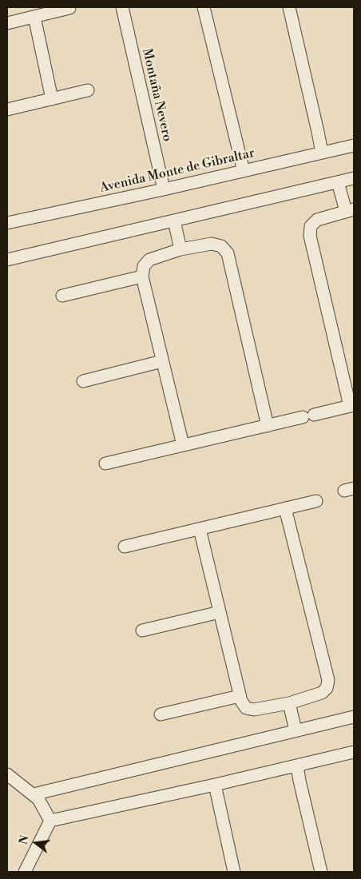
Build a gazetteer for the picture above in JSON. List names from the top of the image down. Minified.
{"streets":{"street":["Montaña Nevero","Avenida Monte de Gibraltar"]},"crossings":[["Montaña Nevero","Avenida Monte de Gibraltar"]],"north":"left"}
